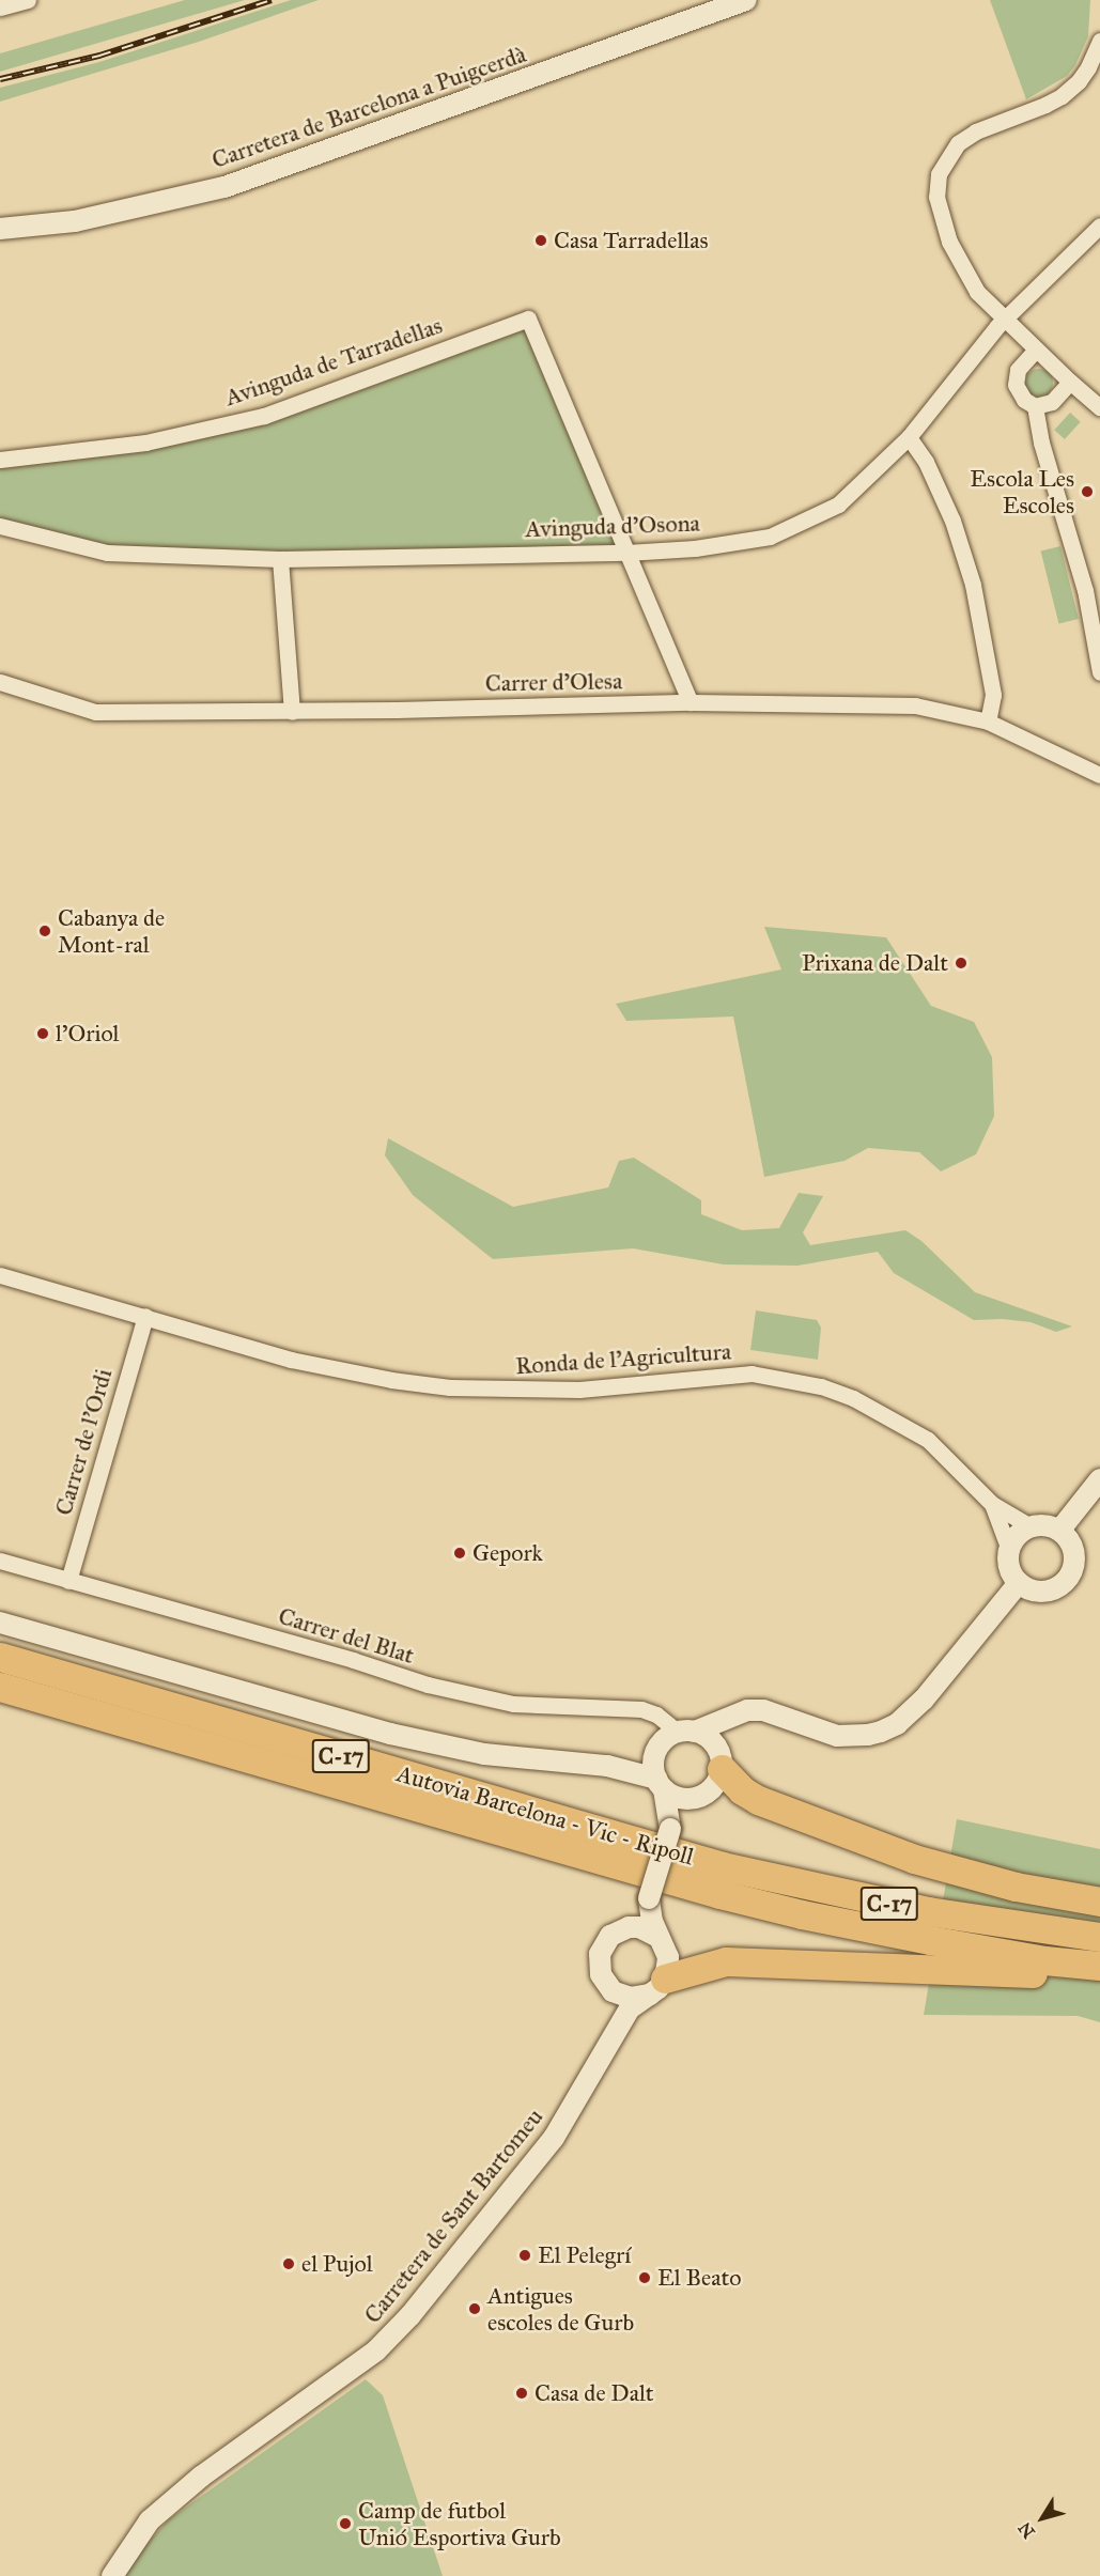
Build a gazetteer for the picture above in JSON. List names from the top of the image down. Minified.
{"streets":{"highway":["C-17","Autovia Barcelona - Vic - Ripoll"],"street":["Carretera de Barcelona a Puigcerdà","Avinguda de Tarradellas","Avinguda d'Osona","Carrer d'Olesa","Ronda de l'Agricultura","Carrer de l'Ordi","Carrer del Blat","Carretera de Sant Bartomeu"]},"crossings":[["Avinguda de Tarradellas","Avinguda d'Osona"],["Ronda de l'Agricultura","Carrer de l'Ordi"],["Carrer de l'Ordi","Carrer del Blat"]],"places":["Casa Tarradellas","Escola Les Escoles","Cabanya de Mont-ral","Prixana de Dalt","l'Oriol","Gepork","El Pelegrí","el Pujol","El Beato","Antigues escoles de Gurb","Casa de Dalt","Camp de futbol Unió Esportiva Gurb"],"north":"bottom left"}
